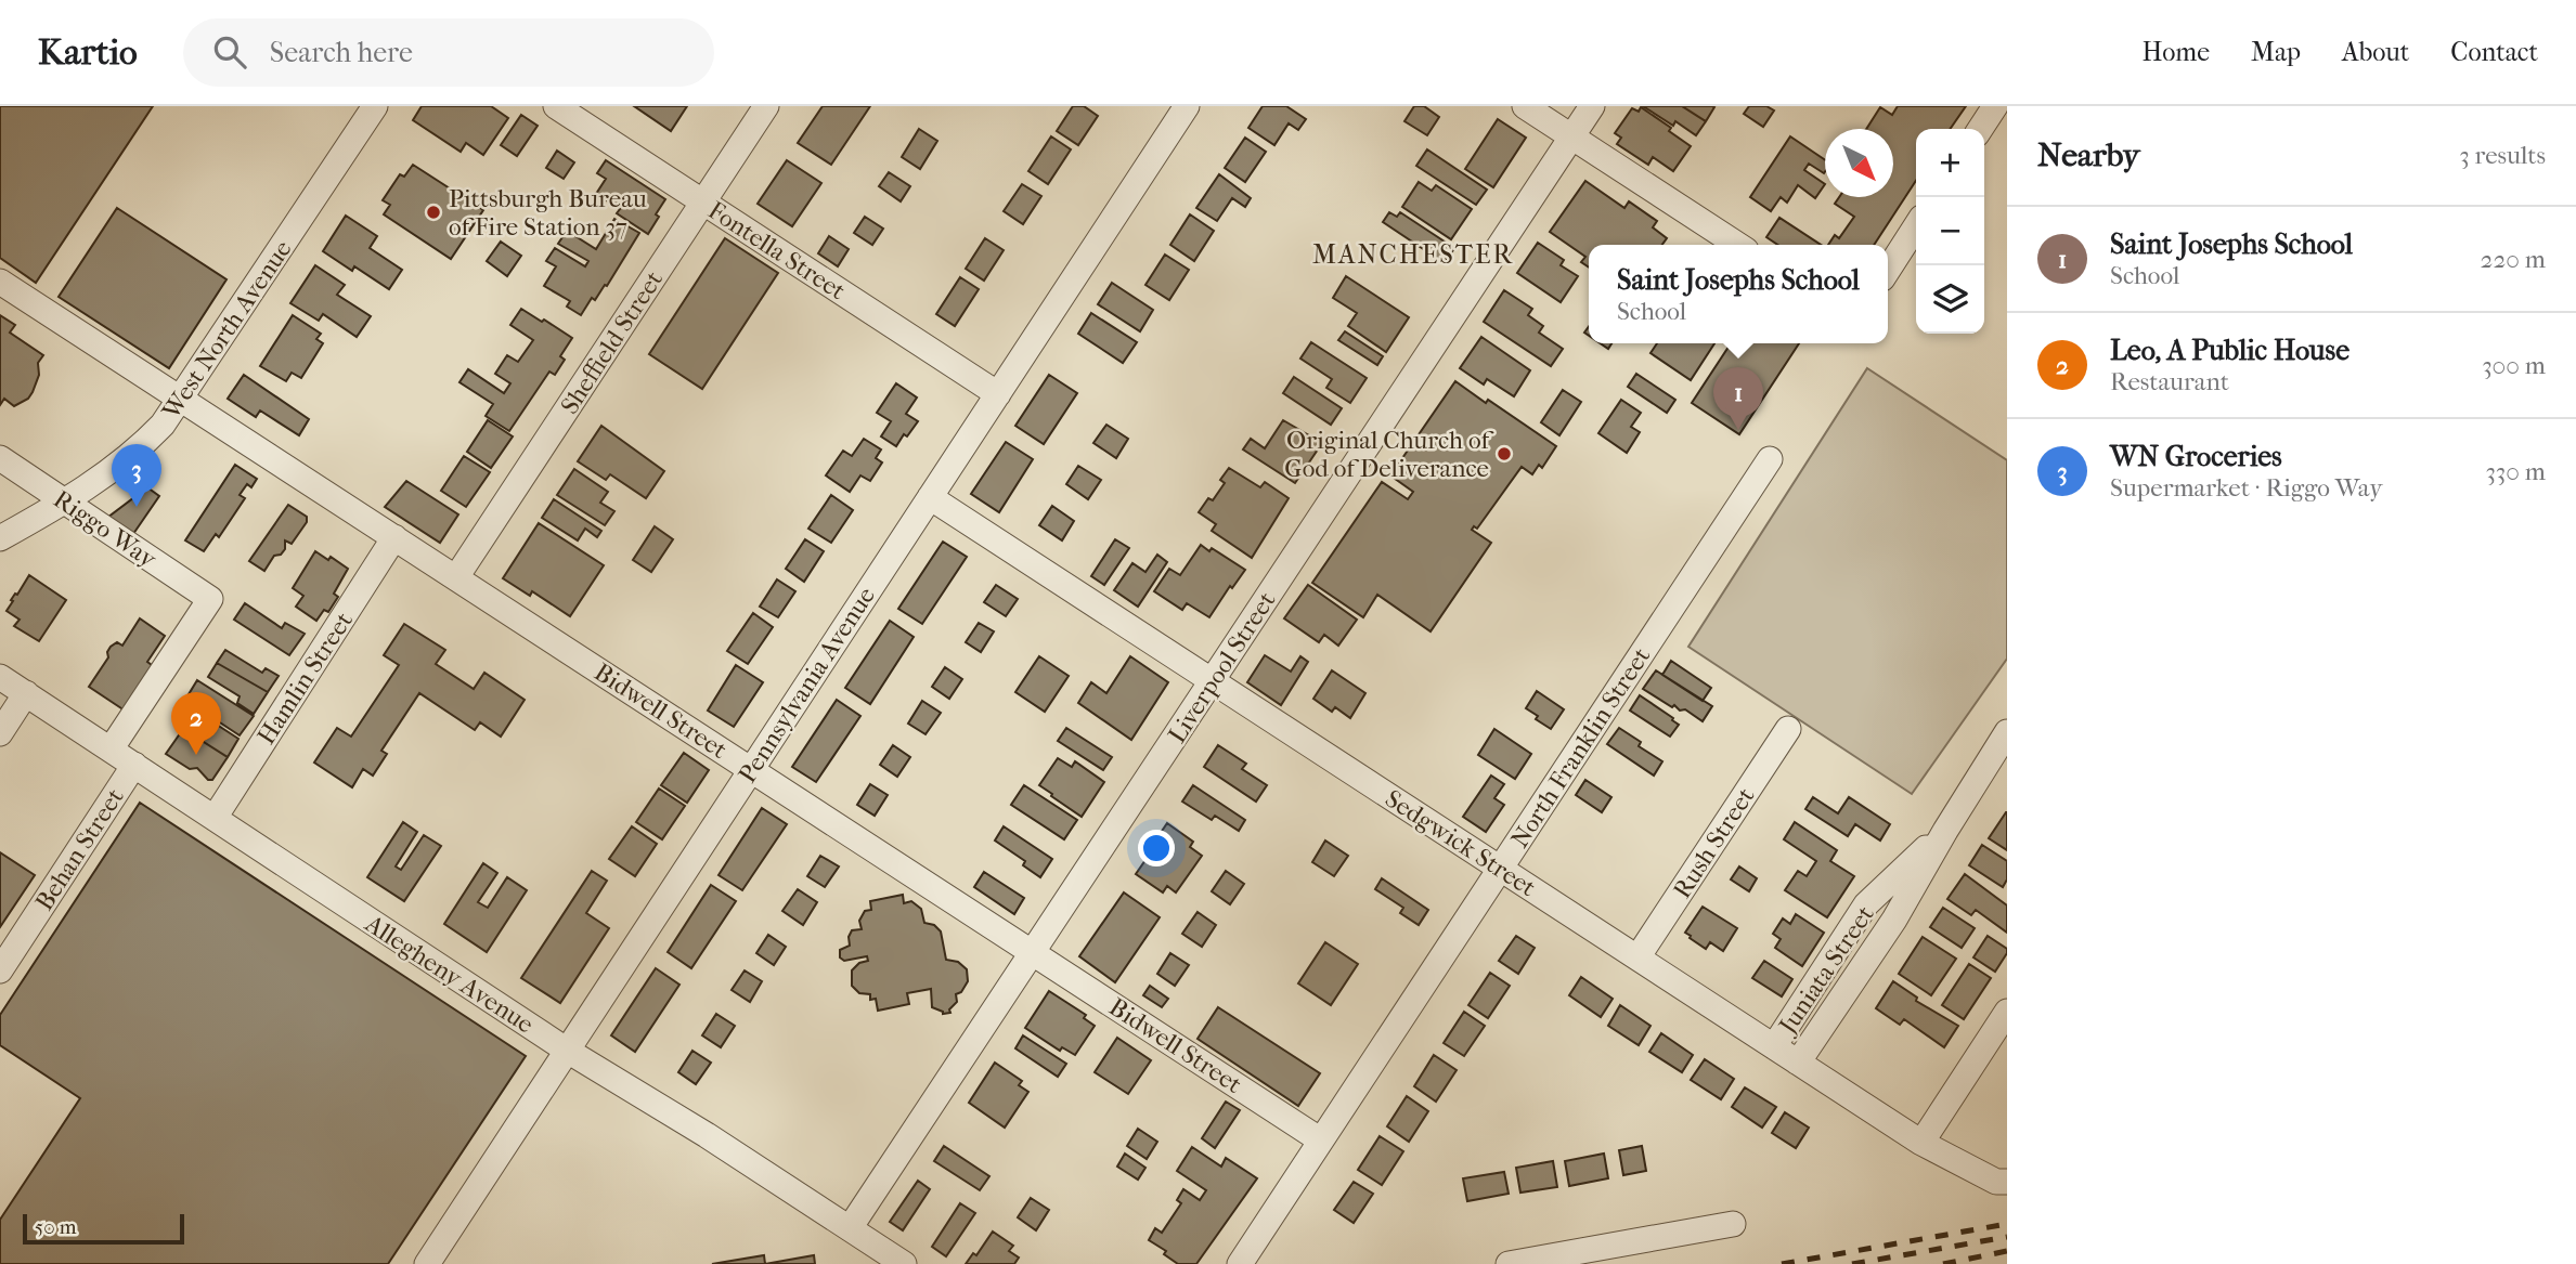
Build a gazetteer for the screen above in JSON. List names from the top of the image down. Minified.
{"streets":{"street":["Fontella Street","West North Avenue","Sheffield Street","Riggo Way","Liverpool Street","Hamlin Street","Pennsylvania Avenue","Bidwell Street","North Franklin Street","Sedgwick Street","Rush Street","Behan Street","Juniata Street","Allegheny Avenue"]},"crossings":[["Fontella Street","Sheffield Street"],["Fontella Street","Pennsylvania Avenue"],["West North Avenue","Riggo Way"],["West North Avenue","Bidwell Street"],["Sheffield Street","Bidwell Street"],["Riggo Way","Behan Street"],["Liverpool Street","Bidwell Street"],["Liverpool Street","Sedgwick Street"],["Liverpool Street","Allegheny Avenue"],["Hamlin Street","Bidwell Street"],["Hamlin Street","Allegheny Avenue"],["Pennsylvania Avenue","Bidwell Street"],["Pennsylvania Avenue","Sedgwick Street"],["Pennsylvania Avenue","Allegheny Avenue"],["Bidwell Street","North Franklin Street"],["North Franklin Street","Sedgwick Street"],["Sedgwick Street","Rush Street"],["Sedgwick Street","Juniata Street"],["Behan Street","Allegheny Avenue"]],"districts":["MANCHESTER"],"places":["Pittsburgh Bureau of Fire Station 37","Original Church of God of Deliverance"],"scale_bar":"50 m","north":"bottom right","page":{"header":"Kartio","search":"Search here","nav":["Home","Map","About","Contact"],"heading":["Nearby","3 results"],"map_buttons":["+","−"],"list":[{"mark":"1","name":"Saint Josephs School","note":"School","value":"220 m"},{"mark":"2","name":"Leo, A Public House","note":"Restaurant","value":"300 m"},{"mark":"3","name":"WN Groceries","note":"Supermarket · Riggo Way","value":"330 m"}],"popup":["Saint Josephs School","School"],"pins":["1","3","2"],"scale":"50 m"}}
